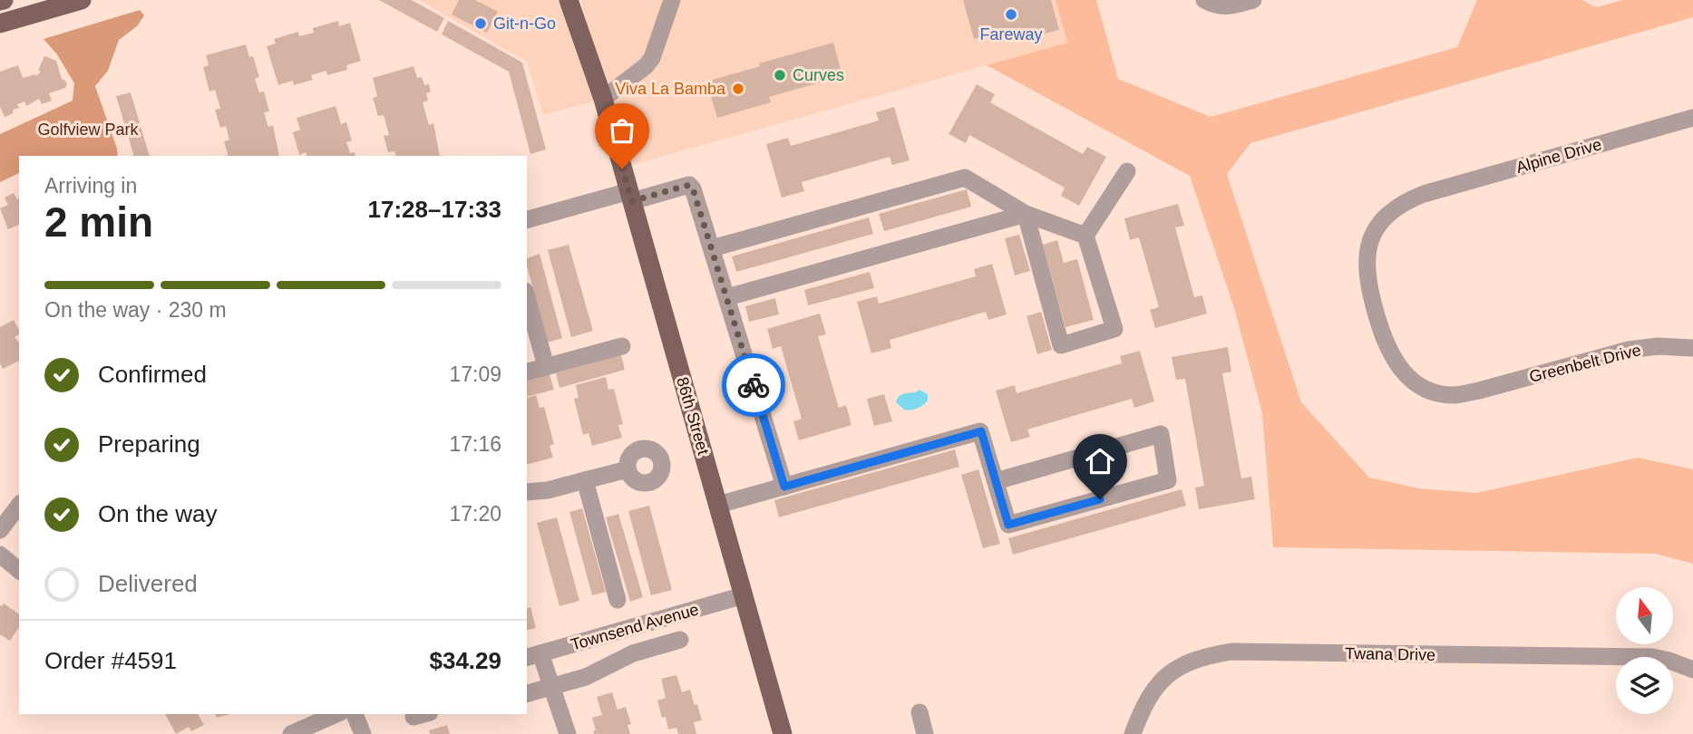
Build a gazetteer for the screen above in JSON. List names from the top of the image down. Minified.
{"streets":{"main road":["86th Street"],"street":["Alpine Drive","Greenbelt Drive","Townsend Avenue","Twana Drive"]},"crossings":[["Alpine Drive","Greenbelt Drive"],["86th Street","Townsend Avenue"]],"parks":["Golfview Park"],"places":["Fareway","Git-n-Go","Curves","Viva La Bamba"],"north":"top","page":{"heading":["2 min","Arriving in","17:28–17:33"],"panel":["Order #4591","$34.29"],"bar":"On the way · 230 m","list":[["Confirmed","17:09"],["Preparing","17:16"],["On the way","17:20"],"Delivered"]}}
